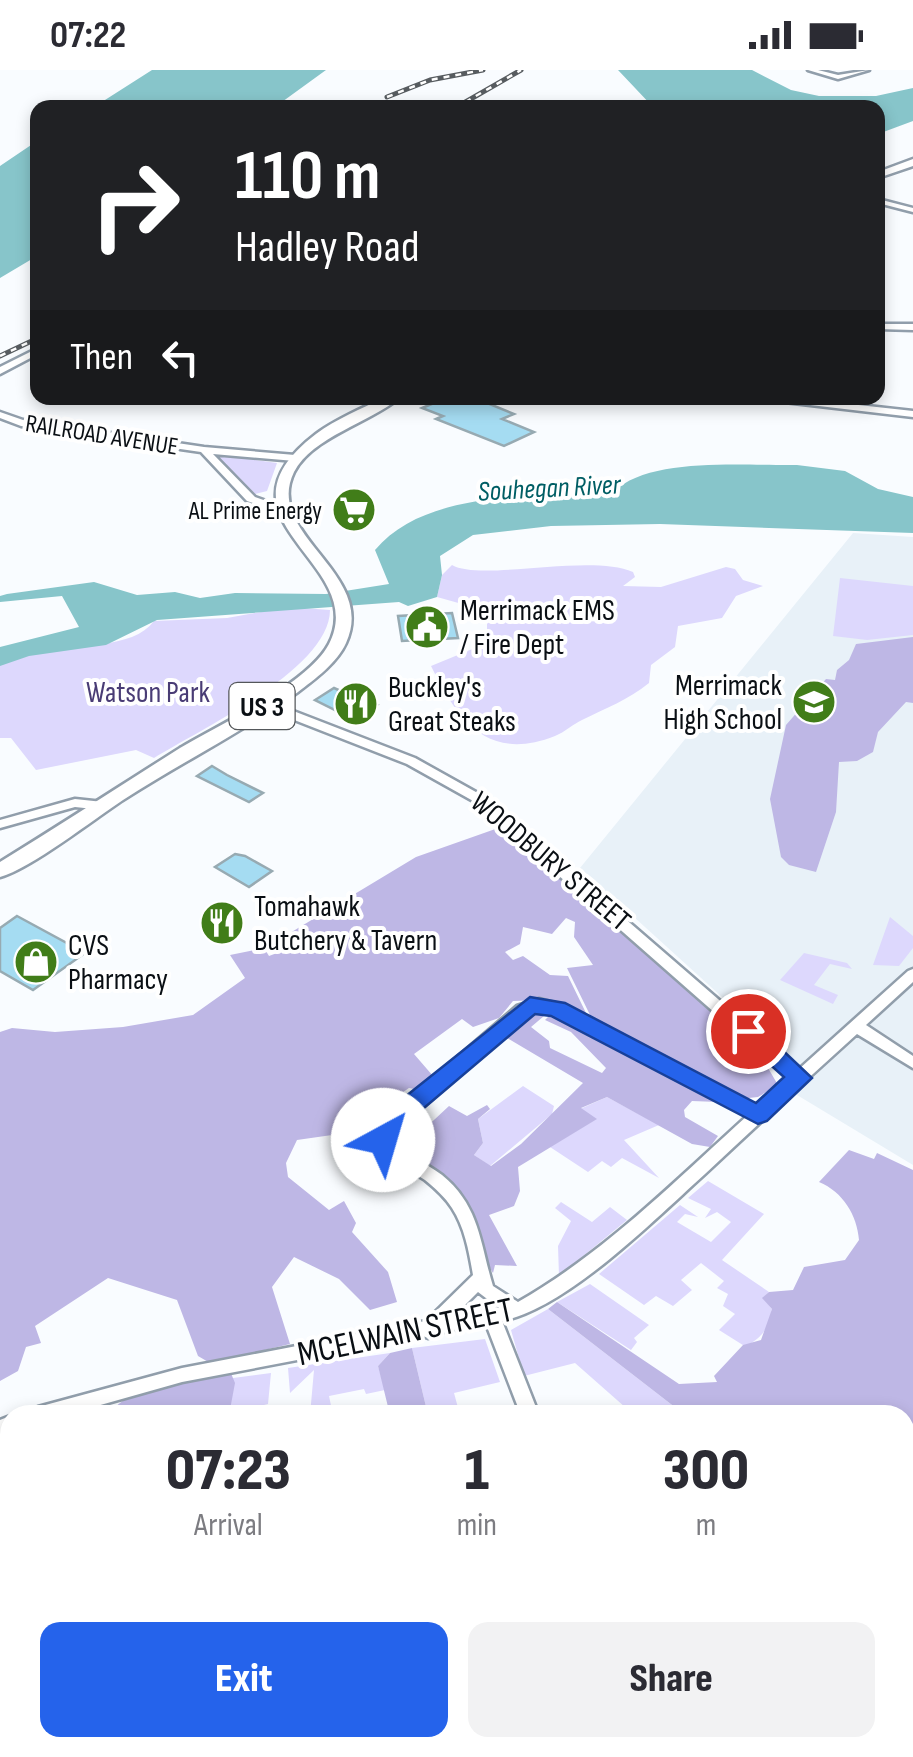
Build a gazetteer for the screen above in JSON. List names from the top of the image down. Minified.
{"streets":{"main road":["US 3"],"street":["RAILROAD AVENUE","WOODBURY STREET","MCELWAIN STREET"]},"crossings":[["RAILROAD AVENUE","US 3"],["US 3","WOODBURY STREET"],["WOODBURY STREET","MCELWAIN STREET"]],"water":["Souhegan River"],"parks":["Watson Park"],"places":{"supermarket":["AL Prime Energy"],"public building":["Merrimack EMS / Fire Dept"],"school or university":["Merrimack High School"],"restaurant":["Buckley's Great Steaks","Tomahawk Butchery & Tavern"],"shop":["CVS Pharmacy"]},"page":{"status":"07:22","turn":["110 m","Hadley Road"],"then":"Then","eta":["07:23","Arrival","1","min","300","m"],"buttons":["Exit","Share"]}}
